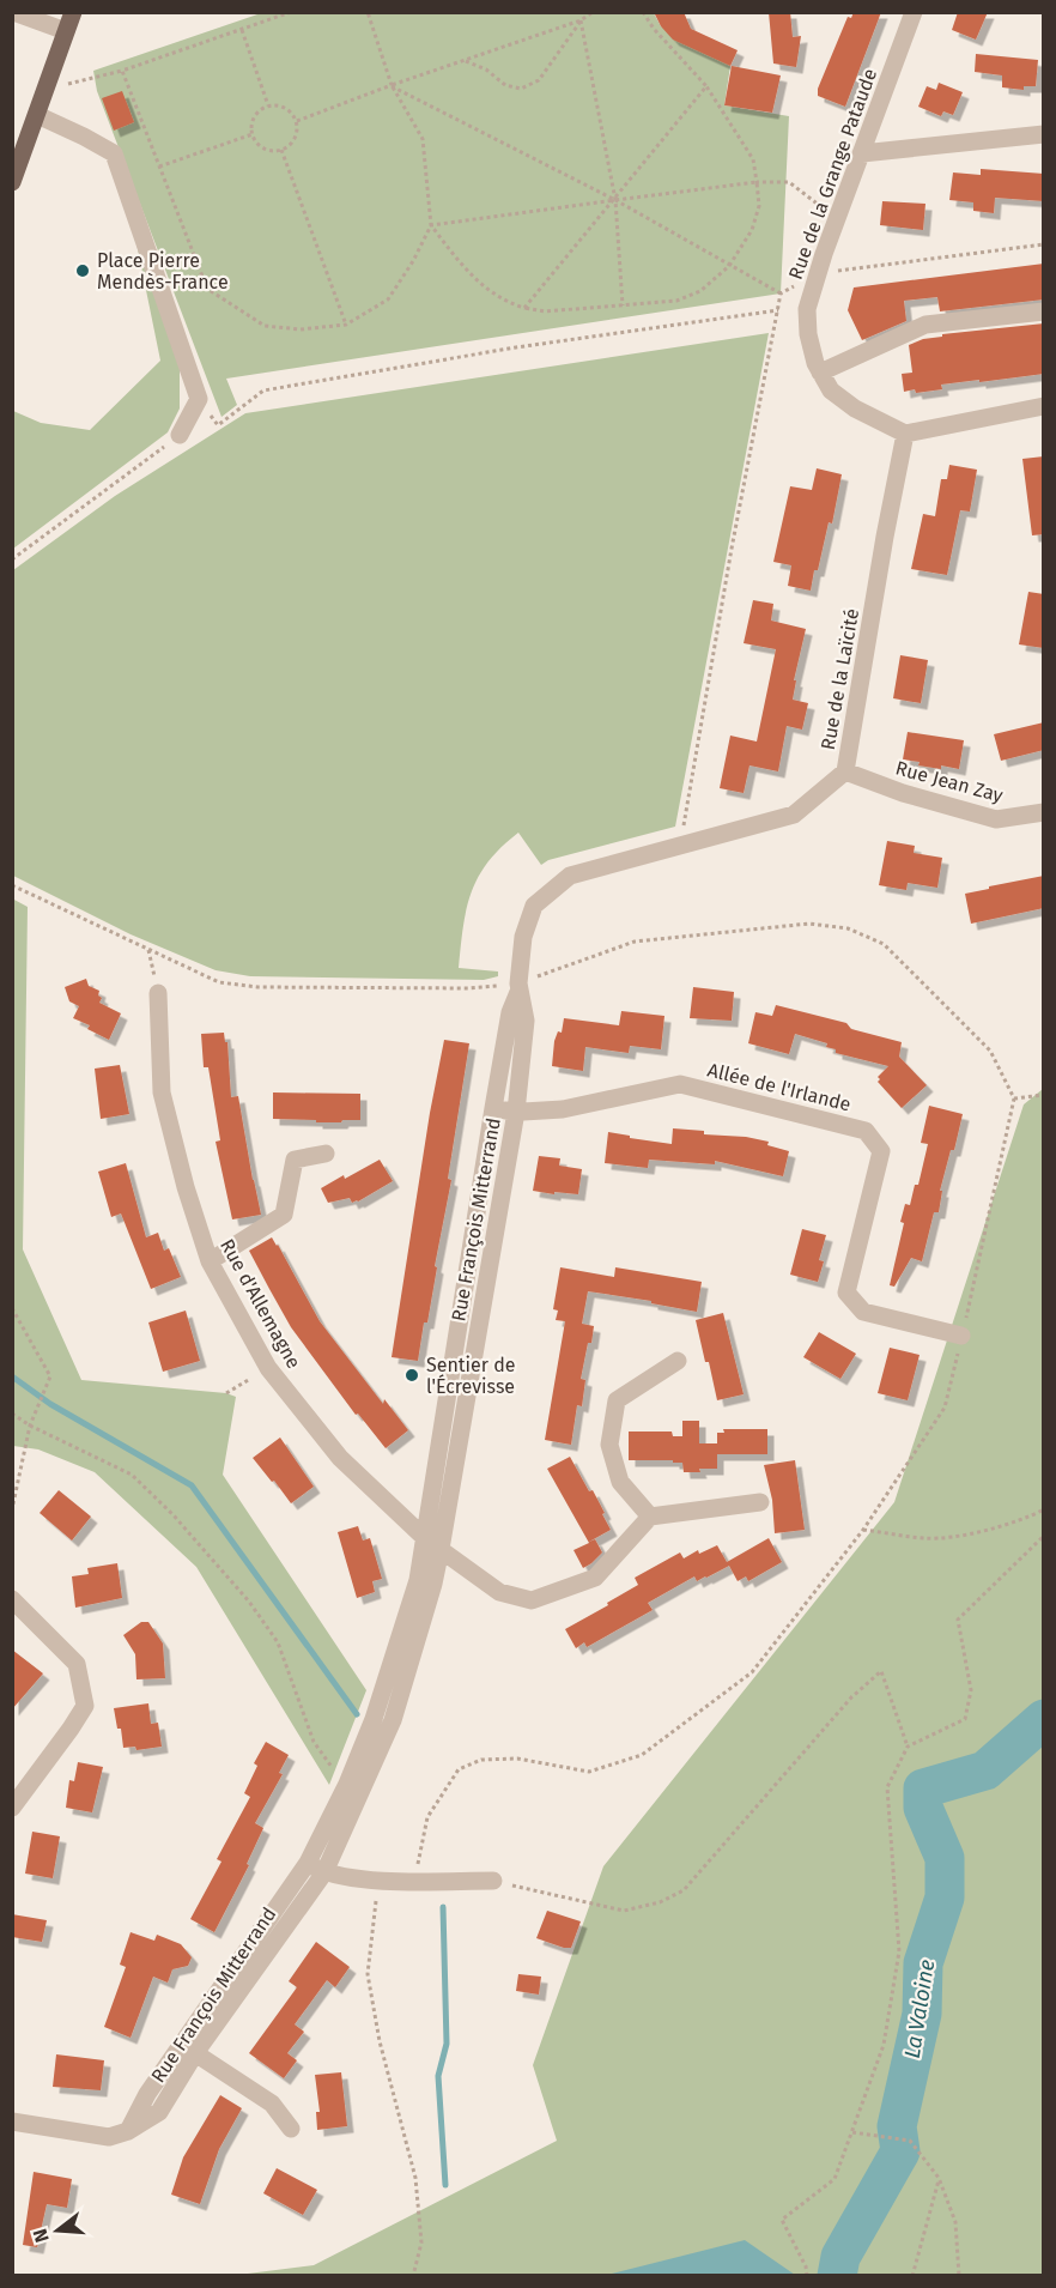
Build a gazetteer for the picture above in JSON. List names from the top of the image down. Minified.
{"streets":{"street":["Rue de la Grange Pataude","Rue de la Laïcité","Rue Jean Zay","Allée de l'Irlande","Rue François Mitterrand","Rue d'Allemagne"]},"crossings":[["Rue de la Grange Pataude","Rue de la Laïcité"],["Rue de la Laïcité","Rue Jean Zay"],["Rue de la Laïcité","Rue François Mitterrand"],["Allée de l'Irlande","Rue François Mitterrand"],["Rue François Mitterrand","Rue d'Allemagne"]],"water":["La Valoine"],"places":["Place Pierre Mendès-France","Sentier de l'Écrevisse"],"north":"left"}
